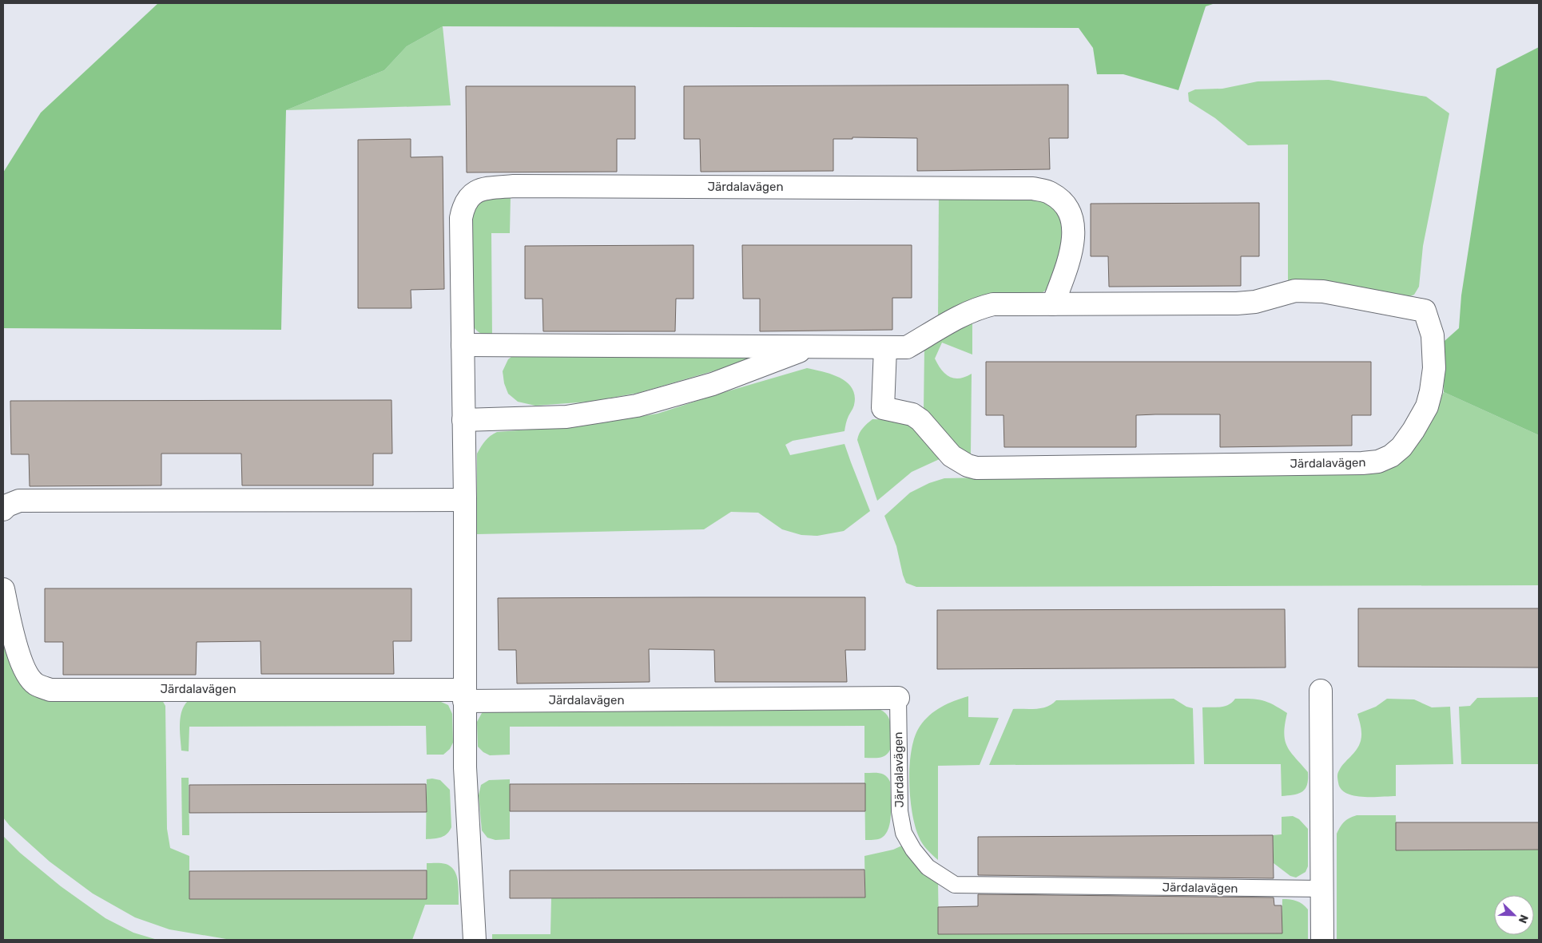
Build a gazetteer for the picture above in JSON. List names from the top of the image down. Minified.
{"streets":{"street":["Järdalavägen"]},"north":"bottom right"}
